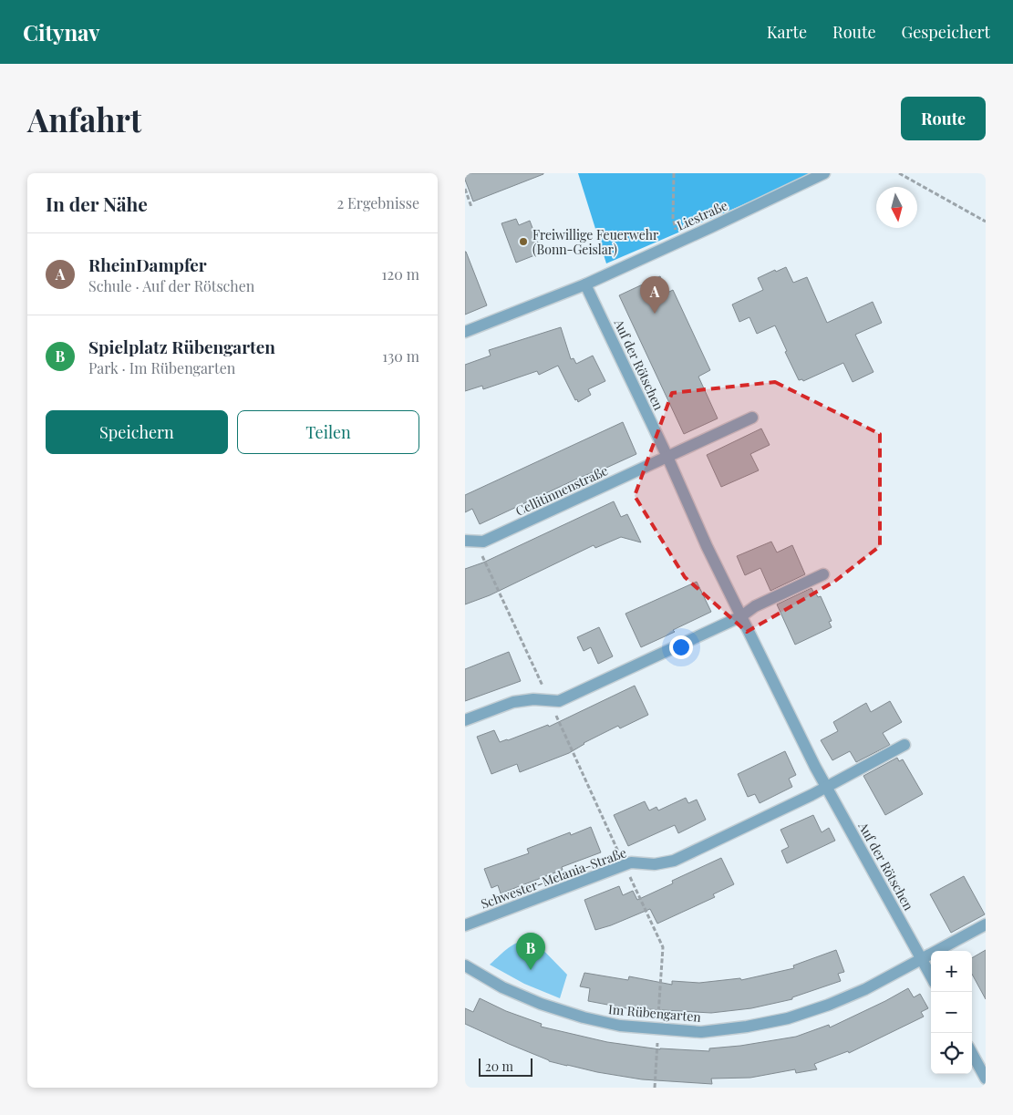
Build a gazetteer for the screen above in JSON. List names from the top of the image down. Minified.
{"streets":{"street":["Liestraße","Auf der Rötschen","Cellitinnenstraße","Schwester-Melania-Straße","Im Rübengarten"]},"crossings":[["Liestraße","Auf der Rötschen"],["Auf der Rötschen","Cellitinnenstraße"],["Auf der Rötschen","Schwester-Melania-Straße"],["Auf der Rötschen","Im Rübengarten"]],"places":["Freiwillige Feuerwehr (Bonn-Geislar)"],"scale_bar":"20 m","north":"bottom","page":{"header":"Citynav","nav":["Karte","Route","Gespeichert"],"buttons":["Route",["Speichern","Teilen"]],"title":"Anfahrt","heading":["In der Nähe","2 Ergebnisse"],"list":[{"mark":"A","name":"RheinDampfer","note":"Schule · Auf der Rötschen","value":"120 m"},{"mark":"B","name":"Spielplatz Rübengarten","note":"Park · Im Rübengarten","value":"130 m"}],"pins":["A","B"],"map_buttons":["+","−"],"scale":"20 m"}}
